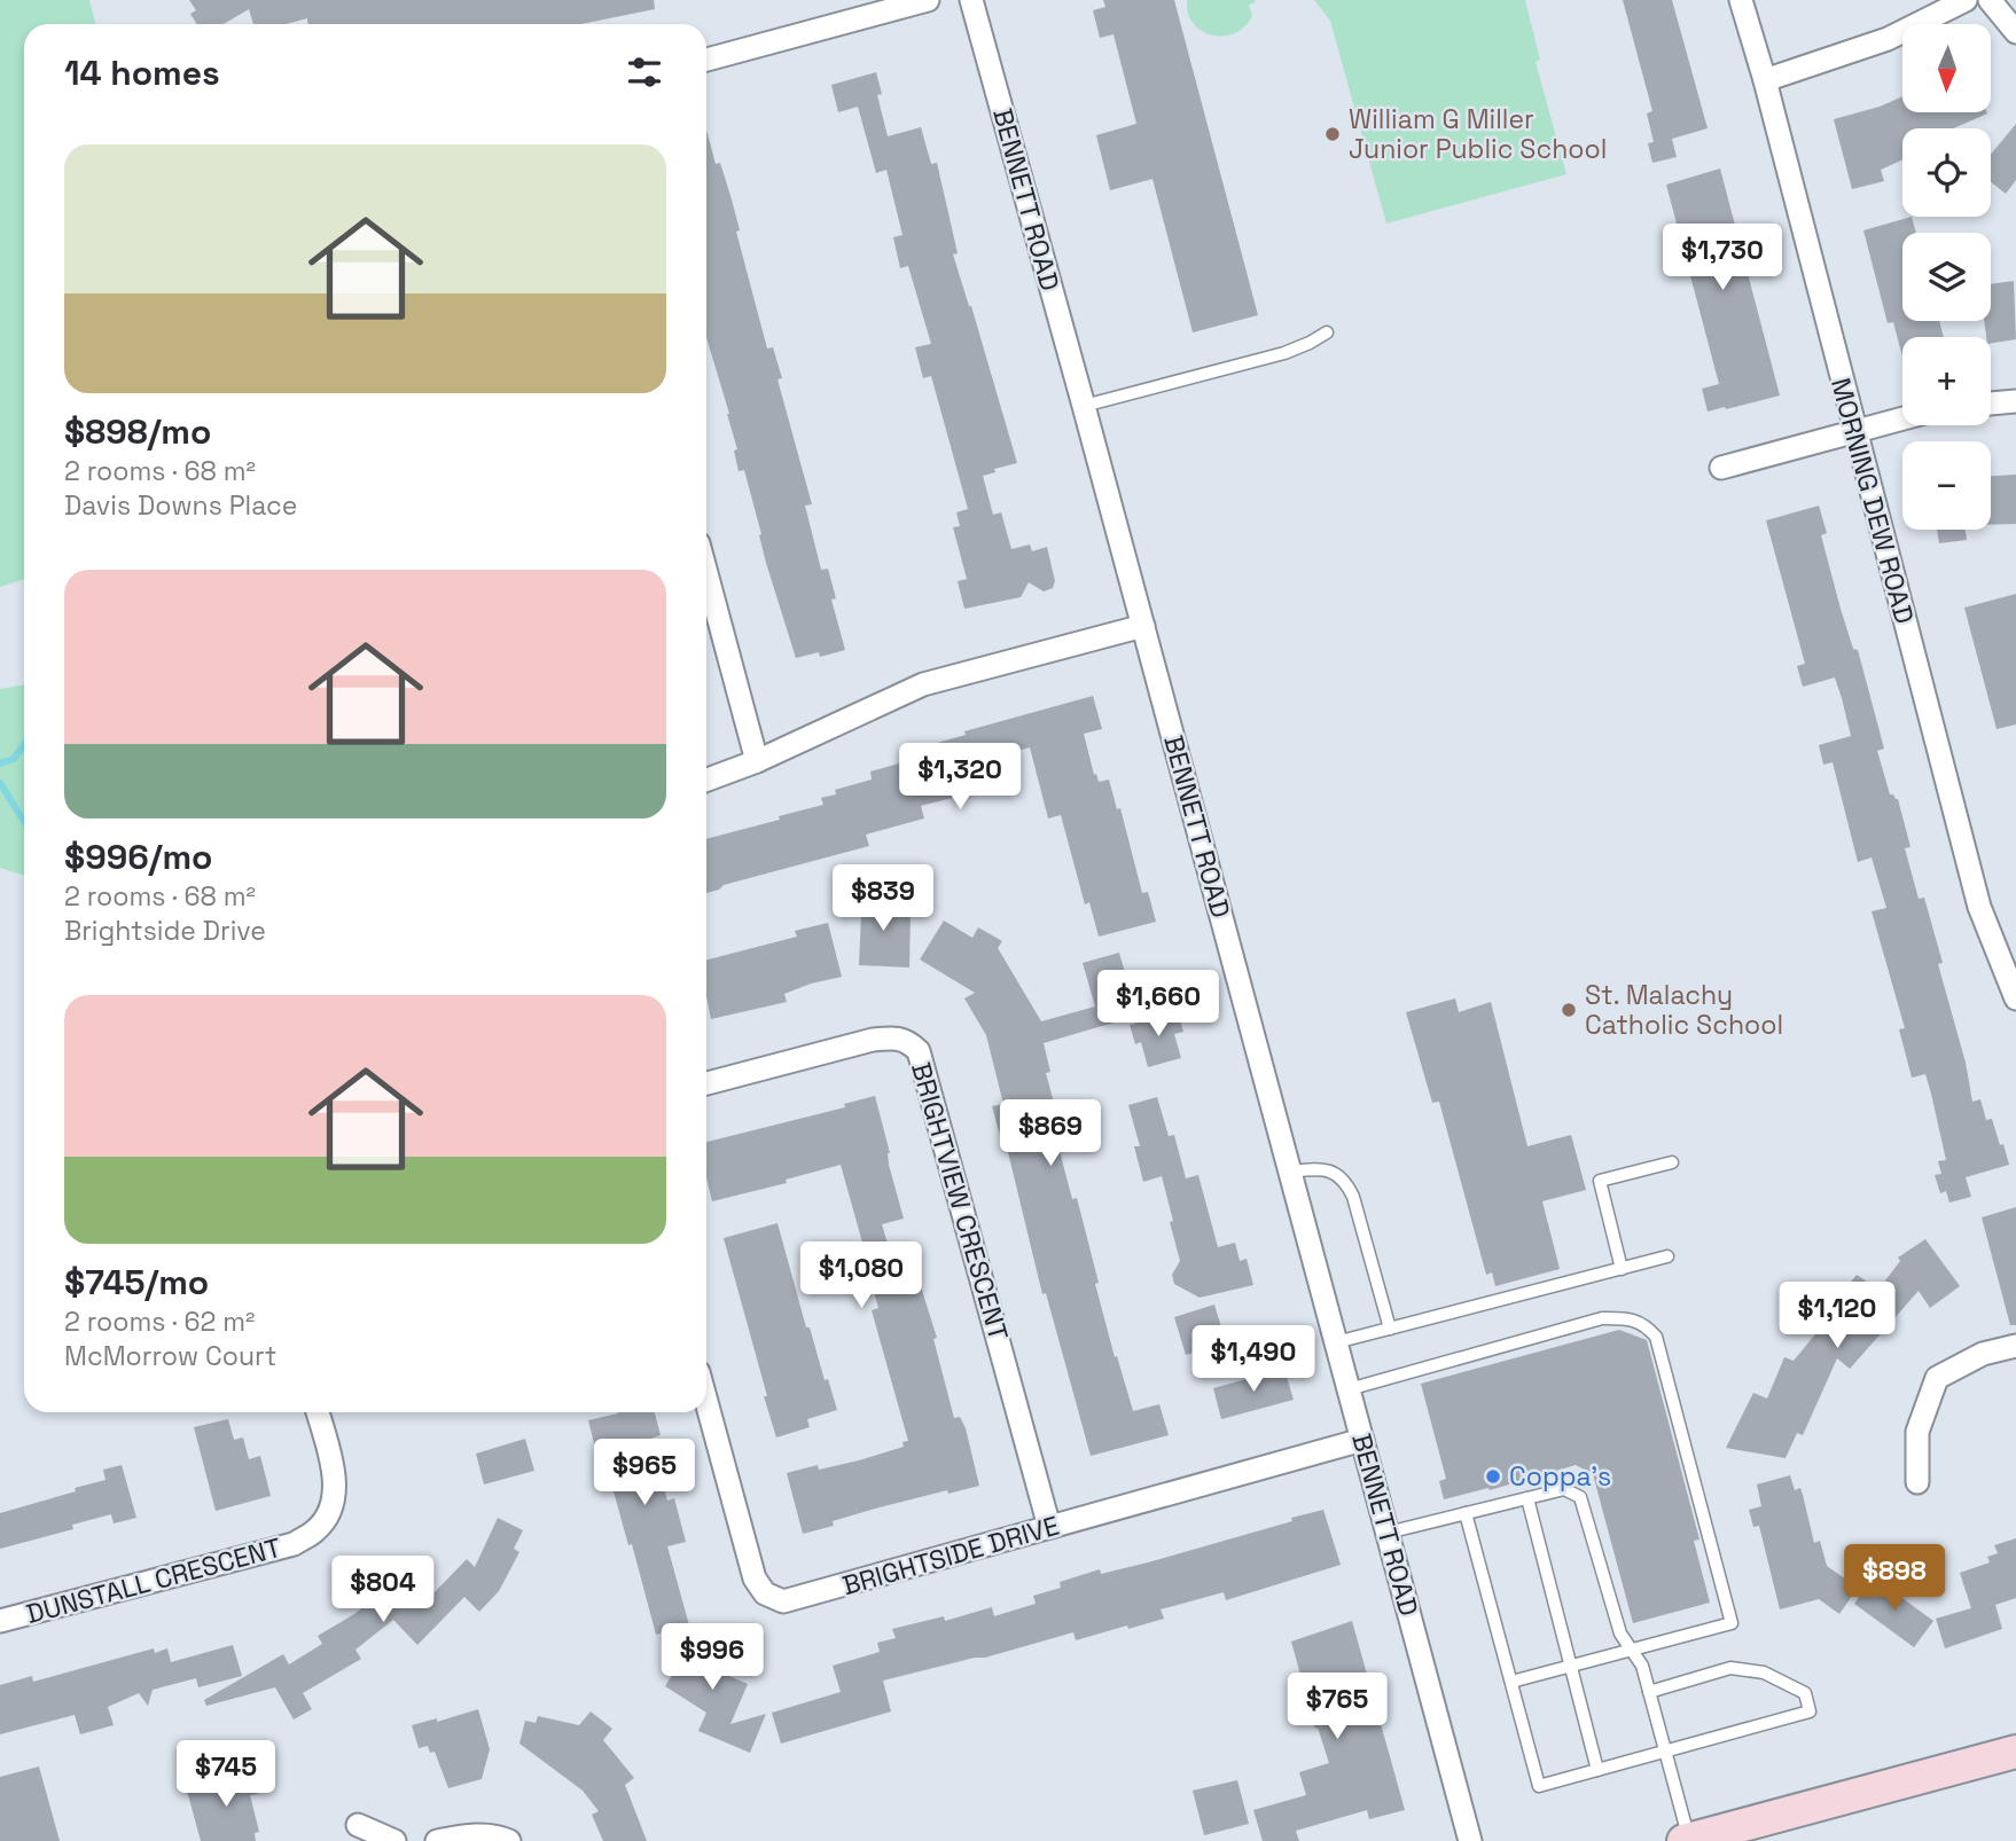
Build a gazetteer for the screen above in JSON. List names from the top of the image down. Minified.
{"streets":{"street":["BENNETT ROAD","MORNING DEW ROAD","BRIGHTVIEW CRESCENT","BRIGHTSIDE DRIVE","DUNSTALL CRESCENT"]},"crossings":[["BENNETT ROAD","BRIGHTSIDE DRIVE"],["BRIGHTVIEW CRESCENT","BRIGHTSIDE DRIVE"]],"places":["William G Miller Junior Public School","St. Malachy Catholic School","Coppa's"],"north":"bottom","page":{"map_buttons":["+","−"],"heading":"14 homes","list":[{"name":"$898/mo","note":"2 rooms · 68 m² · Davis Downs Place"},{"name":"$996/mo","note":"2 rooms · 68 m² · Brightside Drive"},{"name":"$745/mo","note":"2 rooms · 62 m² · McMorrow Court"}],"price":["$1,730","$1,320","$839","$1,660","$869","$1,080","$1,120","$1,490","$965","$898","$804","$996","$765","$745"]}}
